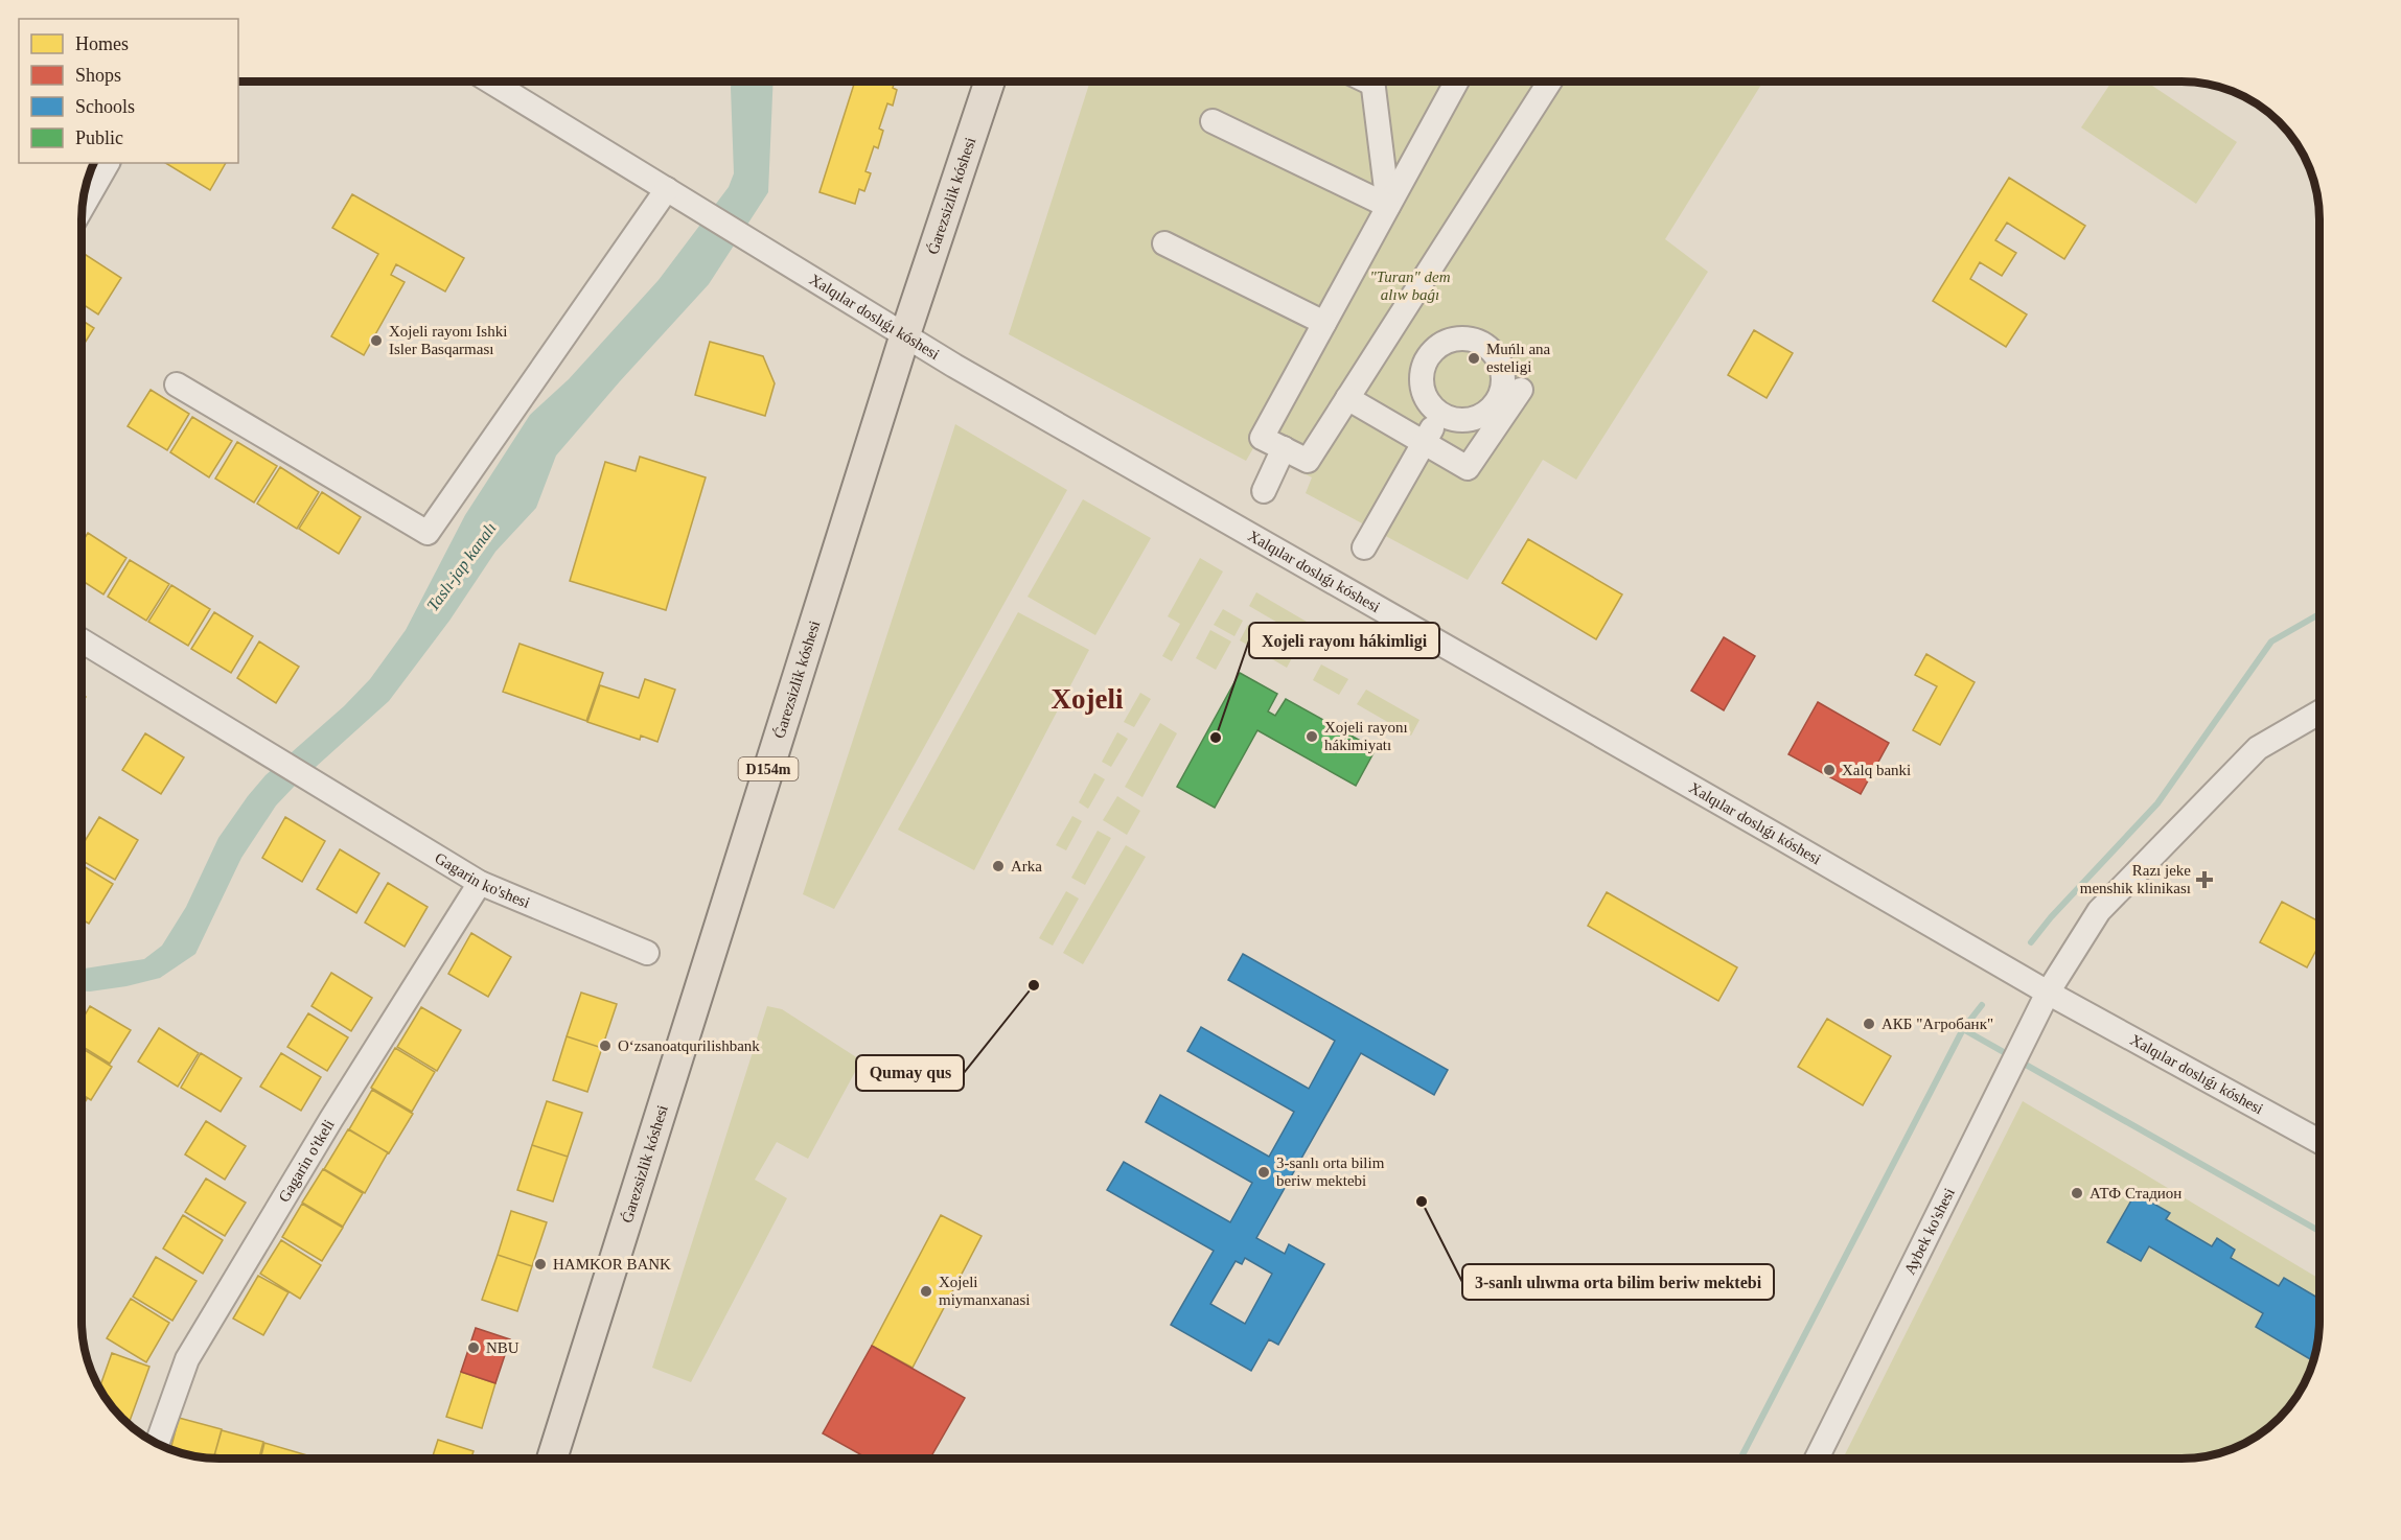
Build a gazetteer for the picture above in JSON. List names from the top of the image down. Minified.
{"streets":{"main road":["Ǵarezsizlik kóshesi","D154m"],"street":["Xalqılar doslıǵı kóshesi","Gagarin ko'shesi","Gagarin o'tkeli","Aybek ko'shesi"]},"crossings":[["Ǵarezsizlik kóshesi","Xalqılar doslıǵı kóshesi"],["Xalqılar doslıǵı kóshesi","Aybek ko'shesi"],["Gagarin ko'shesi","Gagarin o'tkeli"]],"districts":["Xojeli"],"water":["Taslı-jap kanalı"],"parks":["\"Turan\" dem alıw baǵı"],"places":{"other":["Xojeli rayonı Ishki Isler Basqarması","Muńlı ana esteligi","Xojeli rayonı hákimiyatı","Xojeli rayonı hákimligi","Xalq banki","Arka","Qumay qus","АКБ \"Агробанк\"","Oʻzsanoatqurilishbank","3-sanlı orta bilim beriw mektebi","АТФ Стадион","3-sanlı ulıwma orta bilim beriw mektebi","HAMKOR BANK","Xojeli miymanxanasi","NBU"],"health":["Razı jeke menshik klinikası"]},"legend":["Homes","Shops","Schools","Public"]}
